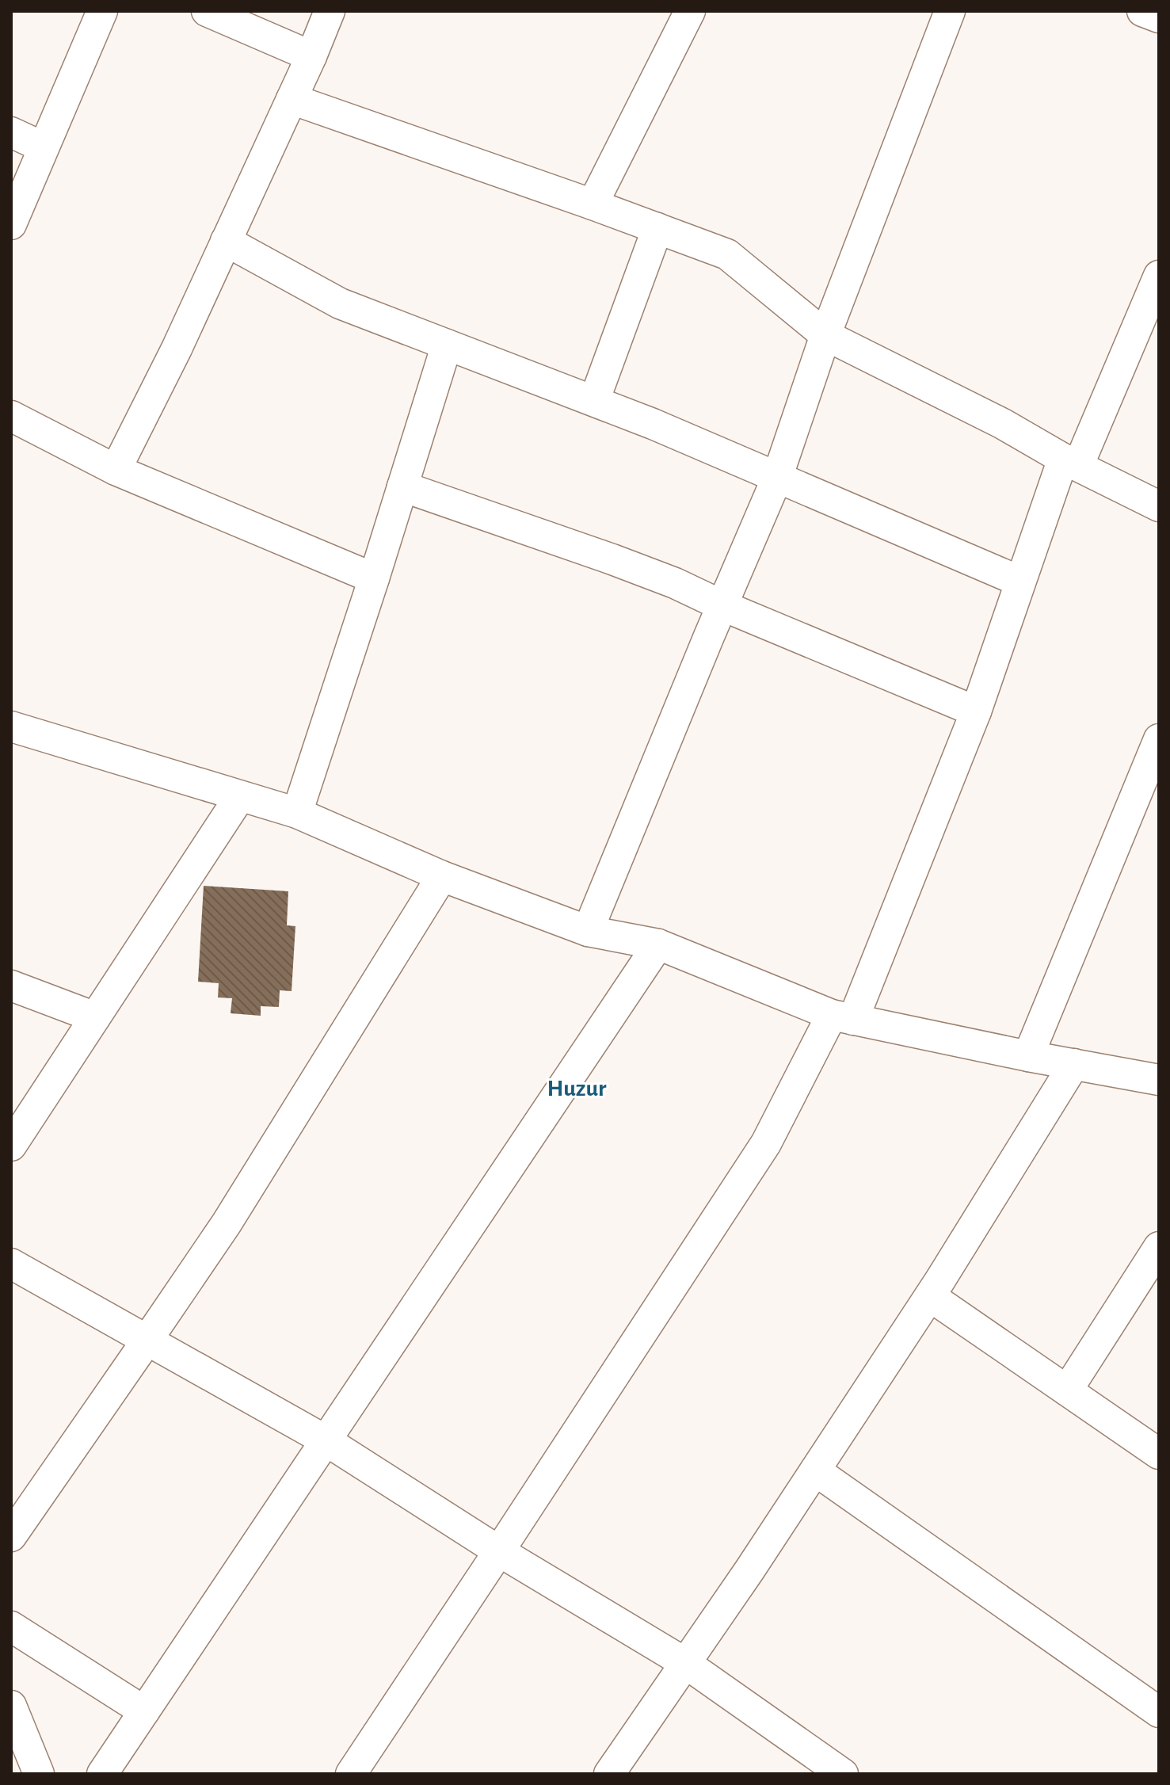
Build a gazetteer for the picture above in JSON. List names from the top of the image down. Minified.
{"districts":["Huzur"]}
